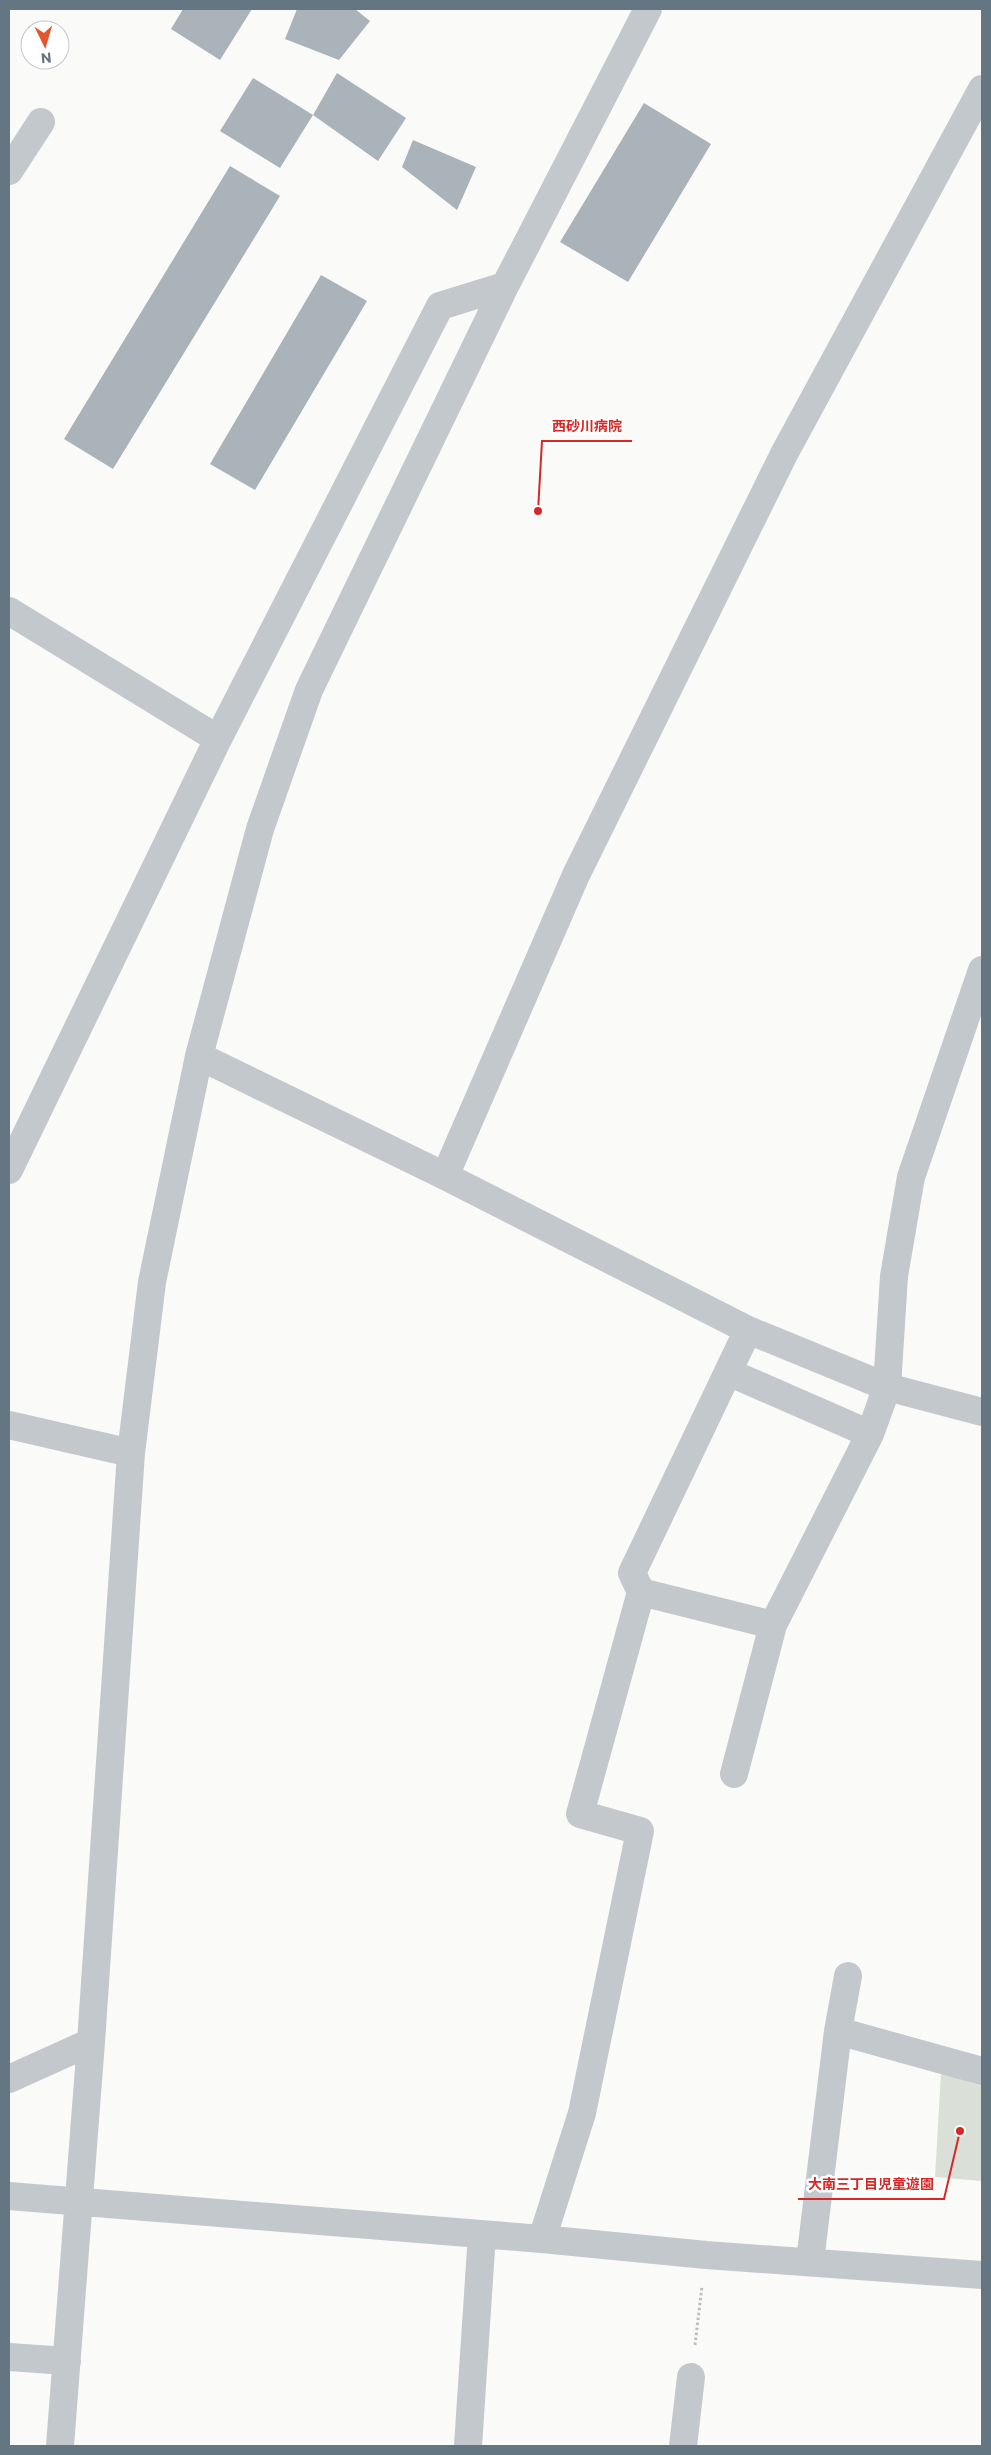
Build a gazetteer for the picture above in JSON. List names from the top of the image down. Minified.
{"places":["西砂川病院","大南三丁目児童遊園"],"north":"bottom"}
